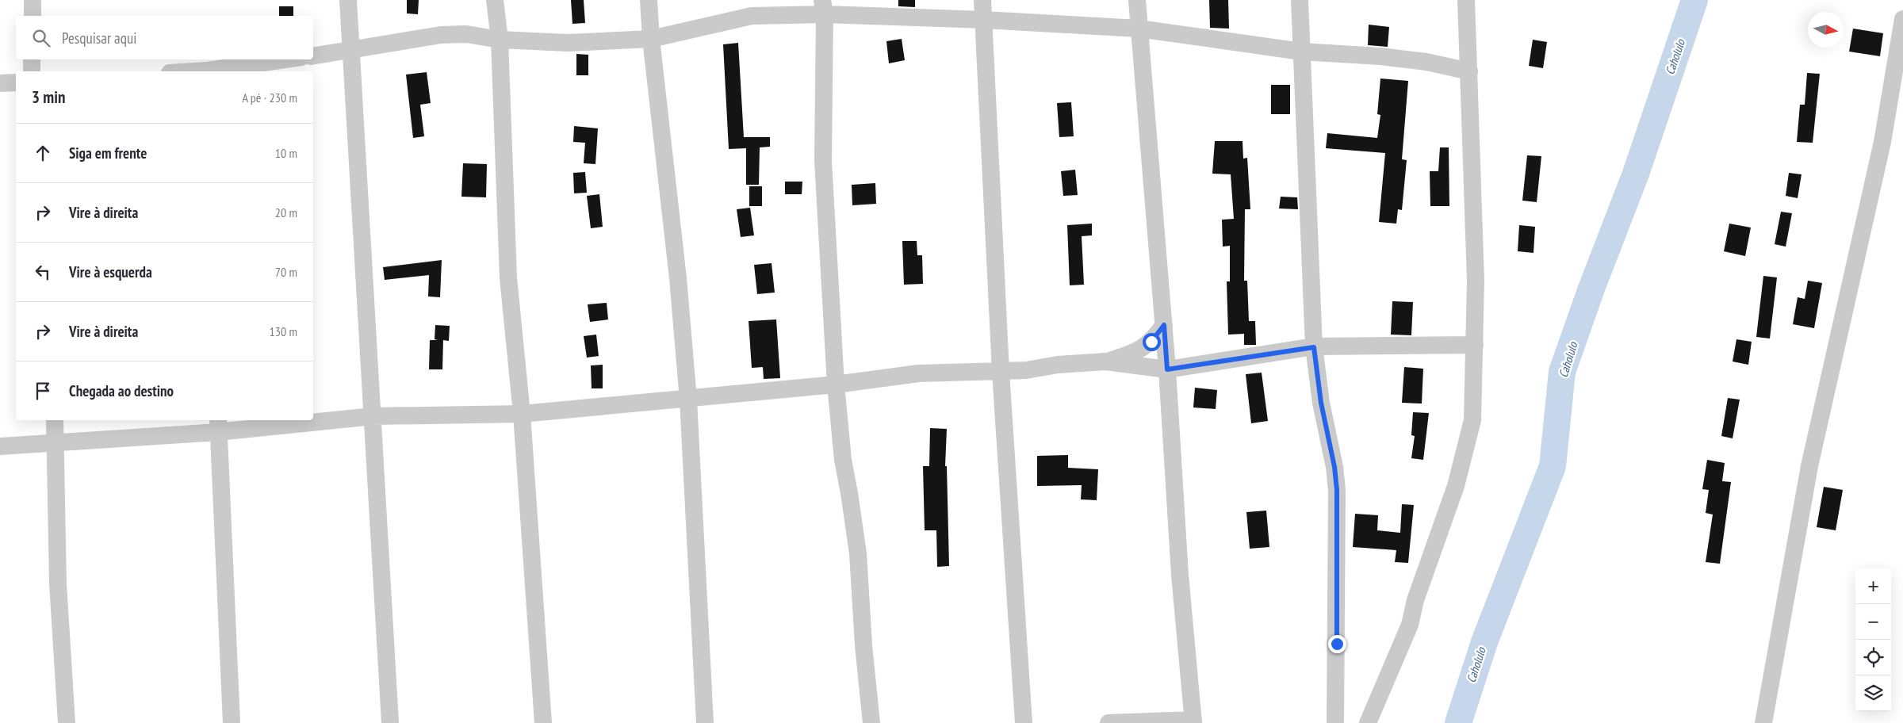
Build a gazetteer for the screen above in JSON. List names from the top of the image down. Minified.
{"water":["Caholulo"],"north":"right","page":{"search":"Pesquisar aqui","heading":["3 min","A pé · 230 m"],"list":[["Siga em frente","10 m"],["Vire à direita","20 m"],["Vire à esquerda","70 m"],["Vire à direita","130 m"],"Chegada ao destino"],"map_buttons":["+","−"]}}
